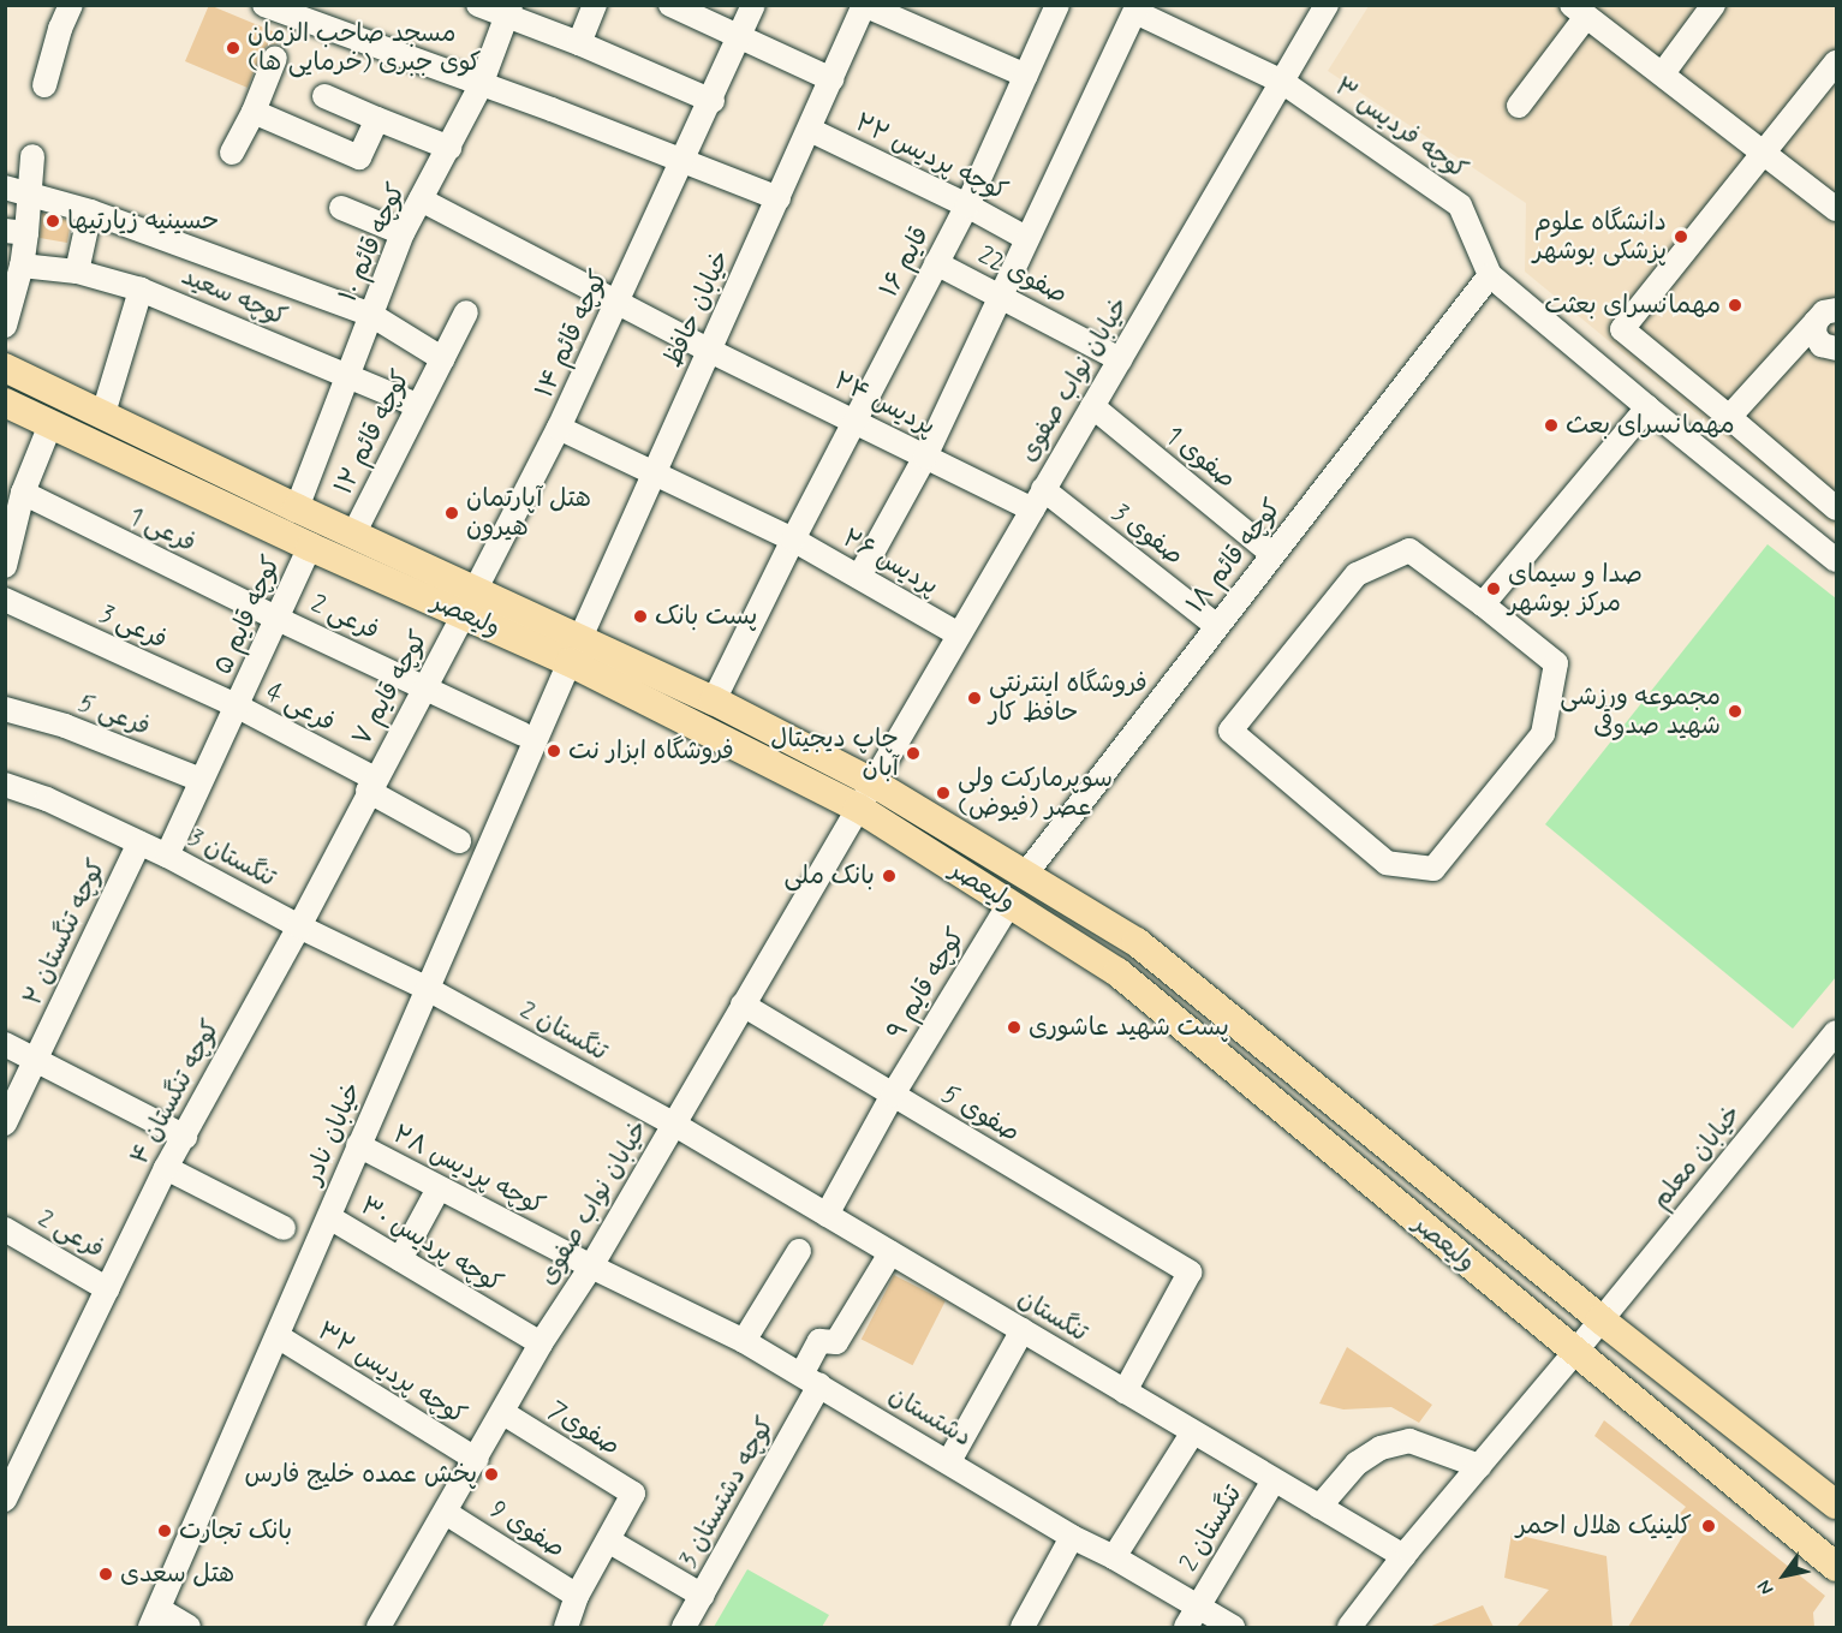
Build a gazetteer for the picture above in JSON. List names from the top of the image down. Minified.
{"streets":{"main road":["ولیعصر"],"street":["کوچه فردیس ۳","کوچه پردیس ۲۲","کوچه قائم ۱۰","قایم ۱۶","صفوی 22","کوچه سعید","خیابان حافظ","کوچه قائم ۱۴","خیابان نواب صفوی","پردیس ۲۴","کوچه قائم ۱۲","صفوی 1","فرعی 1","صفوی 3","کوچه قائم ۱۸","پردیس ۲۶","کوچه قایم ۵","فرعی 2","فرعی 3","کوچه قایم ۷","فرعی 4","فرعی 5","تنگستان 3","کوچه تنگستان ۲","کوچه قایم ۹","تنگستان 2","کوچه تنگستان ۴","صفوی 5","خیابان نادر","خیابان معلم","کوچه پردیس ۲۸","کوچه پردیس ۳۰","تنگستان","کوچه پردیس ۳۲","دشتستان","صفوی7","کوچه دشتستان 3","صفوی 9"]},"crossings":[["کوچه فردیس ۳","خیابان نواب صفوی"],["کوچه فردیس ۳","کوچه قائم ۱۸"],["کوچه پردیس ۲۲","قایم ۱۶"],["کوچه پردیس ۲۲","خیابان حافظ"],["کوچه قائم ۱۰","کوچه سعید"],["کوچه قائم ۱۰","پردیس ۲۴"],["کوچه قائم ۱۰","ولیعصر"],["قایم ۱۶","صفوی 22"],["قایم ۱۶","پردیس ۲۴"],["قایم ۱۶","پردیس ۲۶"],["قایم ۱۶","ولیعصر"],["صفوی 22","خیابان نواب صفوی"],["کوچه سعید","کوچه قائم ۱۲"],["خیابان حافظ","پردیس ۲۴"],["خیابان حافظ","پردیس ۲۶"],["خیابان حافظ","ولیعصر"],["خیابان حافظ","خیابان نادر"],["کوچه قائم ۱۴","پردیس ۲۴"],["کوچه قائم ۱۴","پردیس ۲۶"],["کوچه قائم ۱۴","ولیعصر"],["کوچه قائم ۱۴","کوچه قایم ۷"],["خیابان نواب صفوی","پردیس ۲۴"],["خیابان نواب صفوی","صفوی 1"],["خیابان نواب صفوی","صفوی 3"],["خیابان نواب صفوی","پردیس ۲۶"],["خیابان نواب صفوی","ولیعصر"],["خیابان نواب صفوی","تنگستان 2"],["خیابان نواب صفوی","صفوی 5"],["خیابان نواب صفوی","کوچه پردیس ۲۸"],["خیابان نواب صفوی","کوچه پردیس ۳۰"],["خیابان نواب صفوی","تنگستان"],["خیابان نواب صفوی","کوچه پردیس ۳۲"],["خیابان نواب صفوی","دشتستان"],["خیابان نواب صفوی","صفوی7"],["خیابان نواب صفوی","صفوی 9"],["کوچه قائم ۱۲","ولیعصر"],["صفوی 1","کوچه قائم ۱۸"],["فرعی 1","کوچه قایم ۵"],["فرعی 1","فرعی 2"],["صفوی 3","کوچه قائم ۱۸"],["کوچه قائم ۱۸","ولیعصر"],["کوچه قایم ۵","ولیعصر"],["کوچه قایم ۵","فرعی 2"],["کوچه قایم ۵","فرعی 3"],["کوچه قایم ۵","فرعی 4"],["کوچه قایم ۵","فرعی 5"],["کوچه قایم ۵","تنگستان 3"],["ولیعصر","کوچه قایم ۷"],["ولیعصر","کوچه قایم ۹"],["ولیعصر","خیابان نادر"],["ولیعصر","خیابان معلم"],["فرعی 2","کوچه قایم ۷"],["فرعی 2","کوچه تنگستان ۴"],["فرعی 3","فرعی 4"],["کوچه قایم ۷","فرعی 4"],["کوچه قایم ۷","تنگستان 3"],["کوچه قایم ۷","کوچه تنگستان ۴"],["تنگستان 3","کوچه تنگستان ۲"],["تنگستان 3","تنگستان 2"],["تنگستان 3","کوچه تنگستان ۴"],["تنگستان 3","خیابان نادر"],["کوچه قایم ۹","صفوی 5"],["کوچه قایم ۹","تنگستان"],["تنگستان 2","خیابان نادر"],["تنگستان 2","تنگستان"],["تنگستان 2","دشتستان"],["صفوی 5","تنگستان"],["خیابان نادر","کوچه پردیس ۲۸"],["خیابان نادر","کوچه پردیس ۳۰"],["خیابان نادر","کوچه پردیس ۳۲"],["کوچه پردیس ۲۸","دشتستان"],["تنگستان","کوچه دشتستان 3"],["دشتستان","کوچه دشتستان 3"]],"places":["مسجد صاحب الزمان (خرمایی ها) کوی جبری","حسینیه زیارتیها","دانشگاه علوم پزشکی بوشهر","مهمانسرای بعثت","مهمانسرای بعث","هتل آپارتمان هیرون","صدا و سیمای مرکز بوشهر","پست بانک","فروشگاه اینترنتی حافظ کار","مجموعه ورزشی شهید صدوقی","فروشگاه ابزار نت","چاپ دیجیتال آبان","سوپرمارکت ولی عصر (فیوض)","بانک ملی","پست شهید عاشوری","پخش عمده خلیج فارس","کلینیک هلال احمر","بانک تجارت","هتل سعدی"],"north":"bottom left"}
